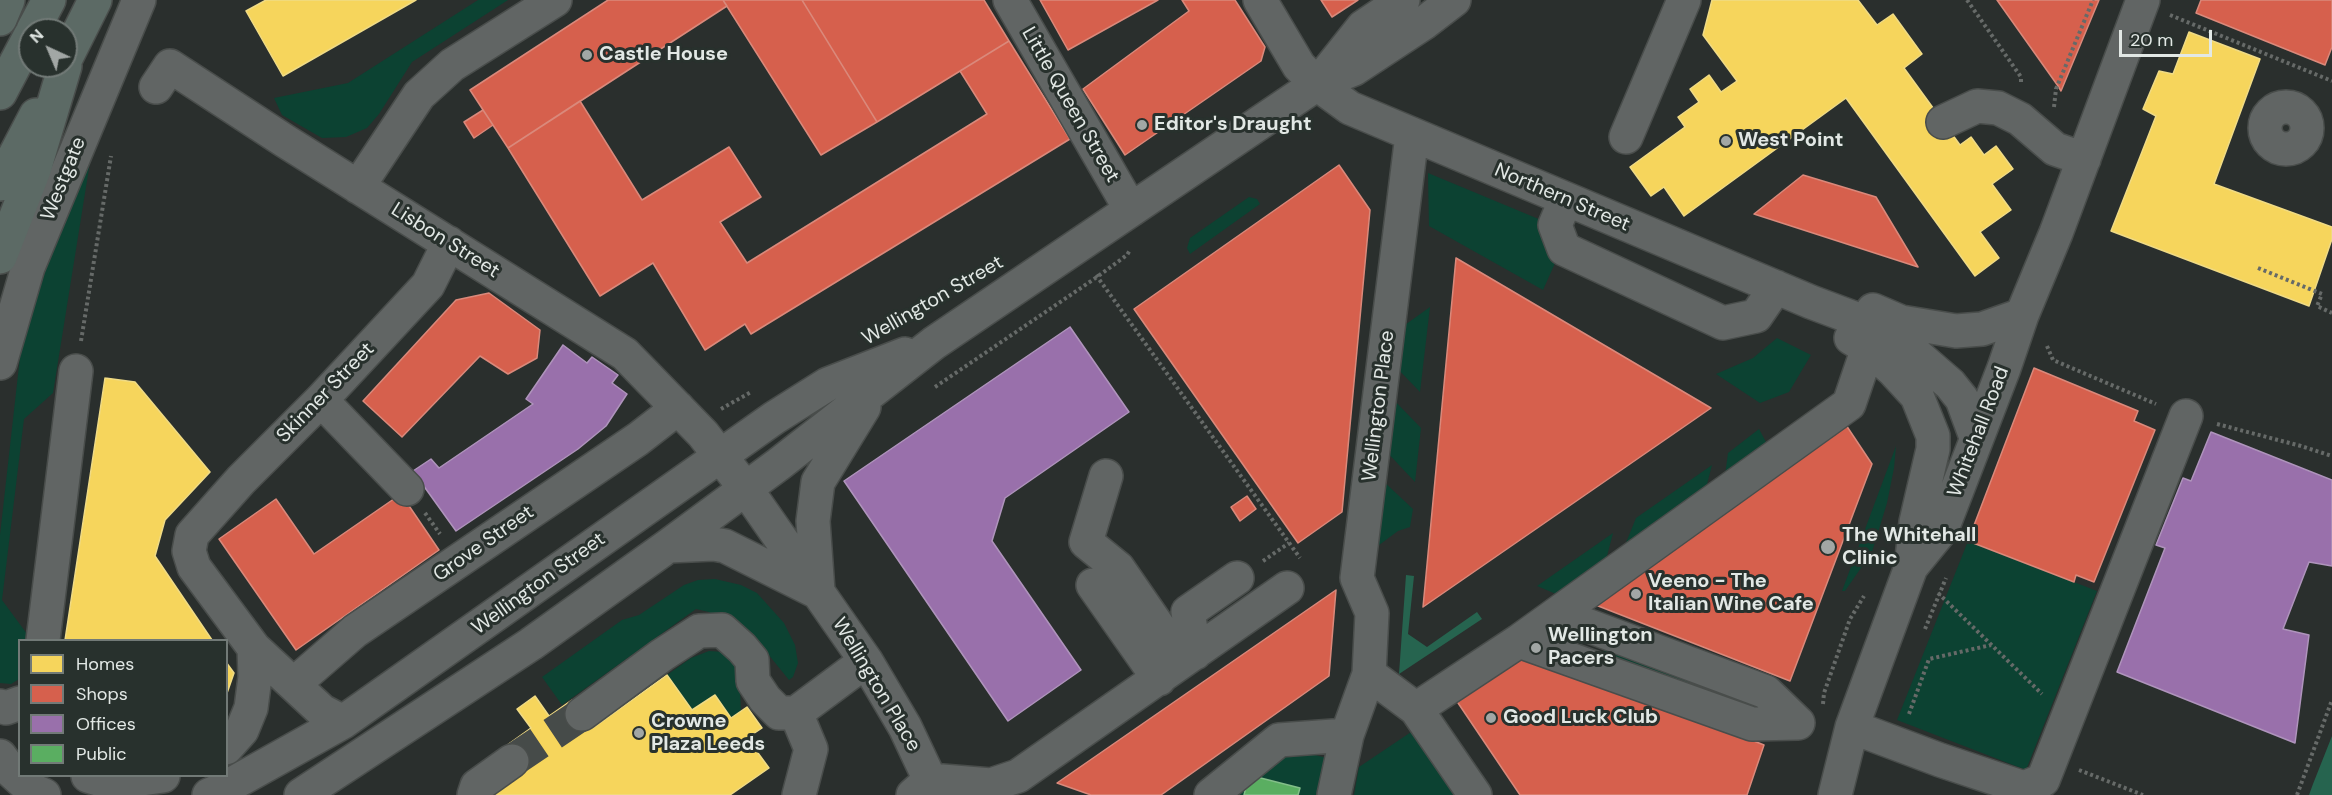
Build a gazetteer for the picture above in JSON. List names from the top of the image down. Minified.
{"streets":{"street":["Little Queen Street","Westgate","Northern Street","Lisbon Street","Wellington Street","Skinner Street","Wellington Place","Whitehall Road","Grove Street"]},"crossings":[["Little Queen Street","Wellington Street"],["Northern Street","Wellington Street"],["Northern Street","Wellington Place"],["Northern Street","Whitehall Road"],["Lisbon Street","Wellington Street"],["Lisbon Street","Skinner Street"],["Lisbon Street","Wellington Place"],["Lisbon Street","Grove Street"],["Wellington Street","Wellington Place"]],"places":["Castle House","Editor's Draught","West Point","The Whitehall Clinic","Veeno - The Italian Wine Cafe","Wellington Pacers","Good Luck Club","Crowne Plaza Leeds"],"legend":["Homes","Shops","Offices","Public"],"scale_bar":"20 m","north":"top left"}
